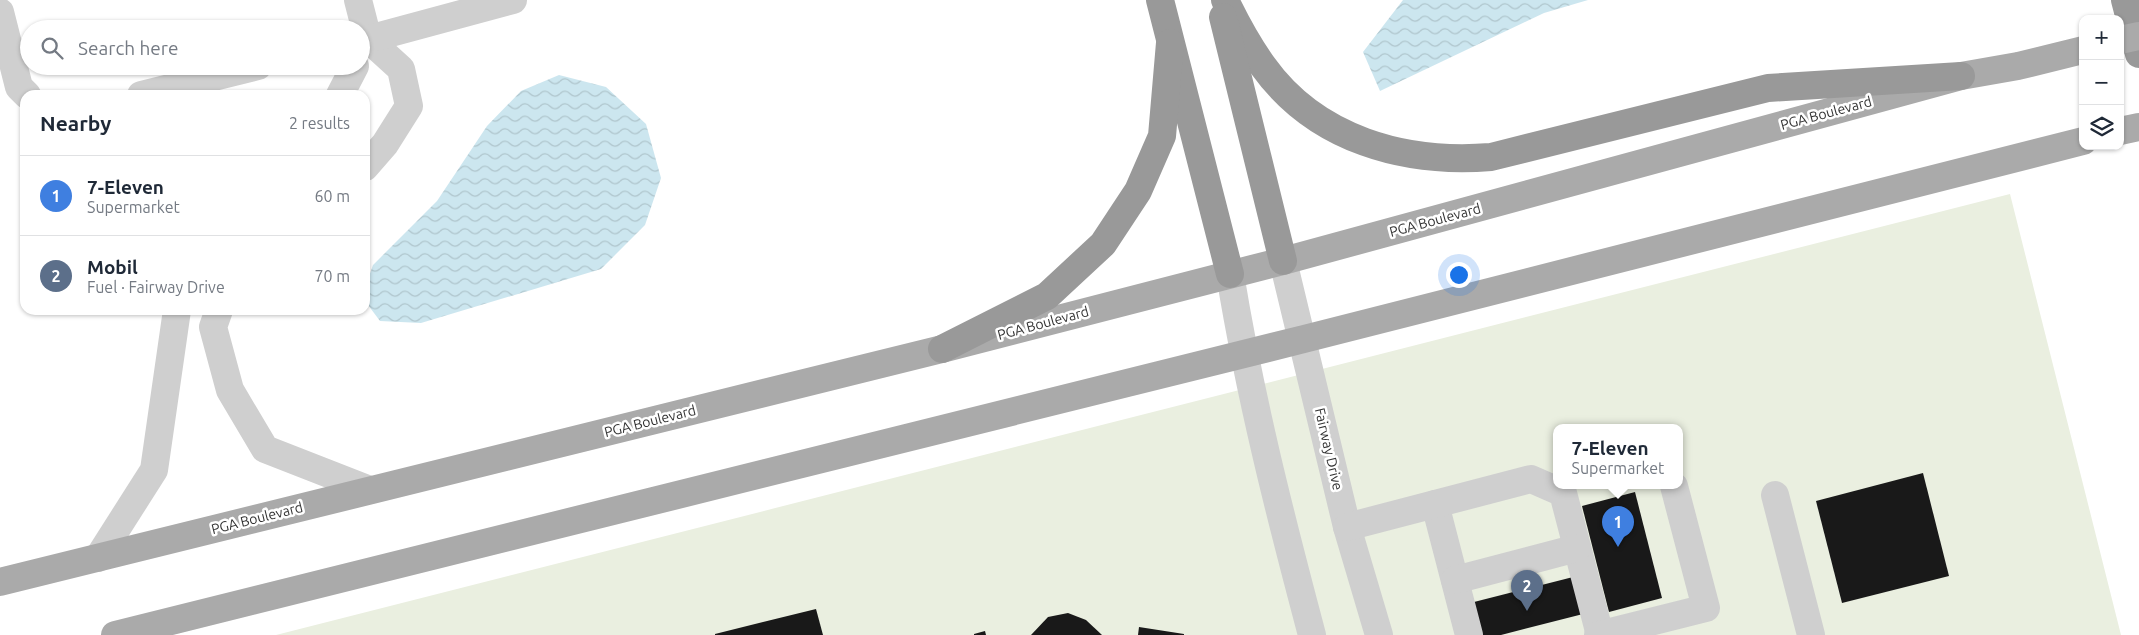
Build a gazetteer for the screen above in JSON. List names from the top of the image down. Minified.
{"streets":{"main road":["PGA Boulevard"],"street":["Fairway Drive"]},"crossings":[["PGA Boulevard","Fairway Drive"]],"page":{"map_buttons":["+","−"],"search":"Search here","heading":["Nearby","2 results"],"list":[{"mark":"1","name":"7-Eleven","note":"Supermarket","value":"60 m"},{"mark":"2","name":"Mobil","note":"Fuel · Fairway Drive","value":"70 m"}],"popup":["7-Eleven","Supermarket"],"pins":["1","2"]}}
